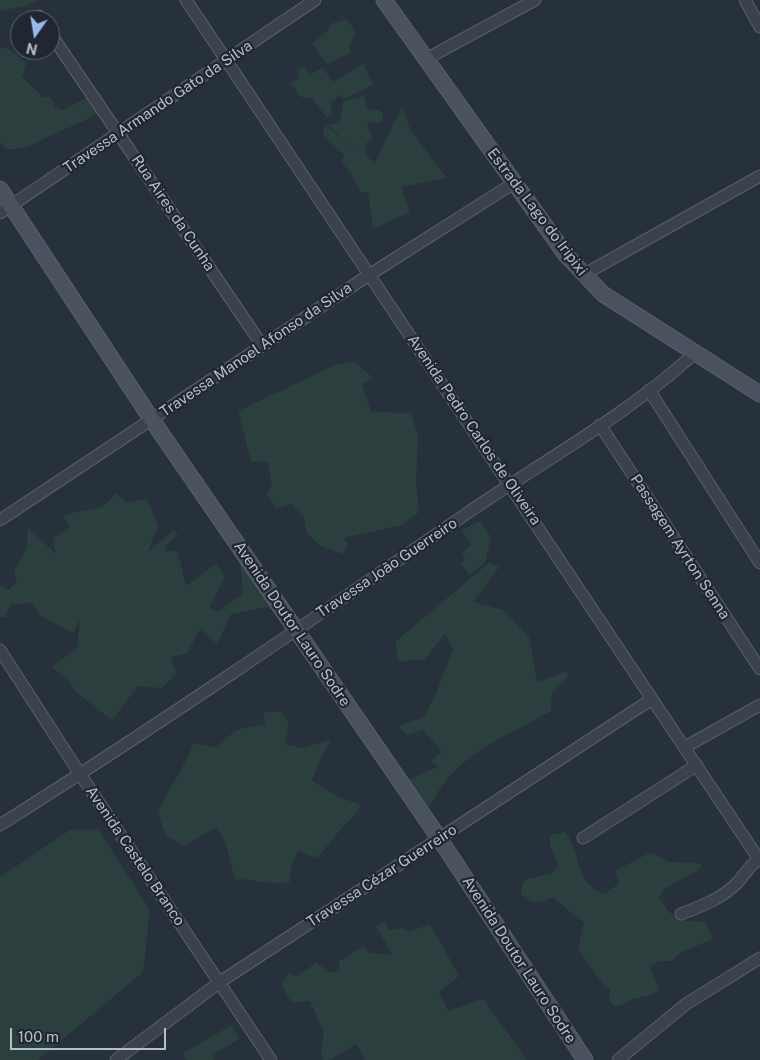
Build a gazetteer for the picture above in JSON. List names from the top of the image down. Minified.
{"streets":{"street":["Travessa Armando Gato da Silva","Estrada Lago do Iripixi","Rua Aires da Cunha","Travessa Manoel Afonso da Silva","Avenida Pedro Carlos de Oliveira","Passagem Ayrton Senna","Travessa João Guerreiro","Avenida Doutor Lauro Sodre","Avenida Castelo Branco","Travessa Cézar Guerreiro"]},"crossings":[["Travessa Armando Gato da Silva","Rua Aires da Cunha"],["Travessa Armando Gato da Silva","Avenida Pedro Carlos de Oliveira"],["Travessa Armando Gato da Silva","Avenida Doutor Lauro Sodre"],["Estrada Lago do Iripixi","Travessa Manoel Afonso da Silva"],["Estrada Lago do Iripixi","Travessa João Guerreiro"],["Rua Aires da Cunha","Travessa Manoel Afonso da Silva"],["Travessa Manoel Afonso da Silva","Avenida Pedro Carlos de Oliveira"],["Travessa Manoel Afonso da Silva","Avenida Doutor Lauro Sodre"],["Avenida Pedro Carlos de Oliveira","Travessa João Guerreiro"],["Avenida Pedro Carlos de Oliveira","Travessa Cézar Guerreiro"],["Passagem Ayrton Senna","Travessa João Guerreiro"],["Travessa João Guerreiro","Avenida Doutor Lauro Sodre"],["Travessa João Guerreiro","Avenida Castelo Branco"],["Avenida Doutor Lauro Sodre","Travessa Cézar Guerreiro"],["Avenida Castelo Branco","Travessa Cézar Guerreiro"]],"scale_bar":"100 m","north":"bottom"}
